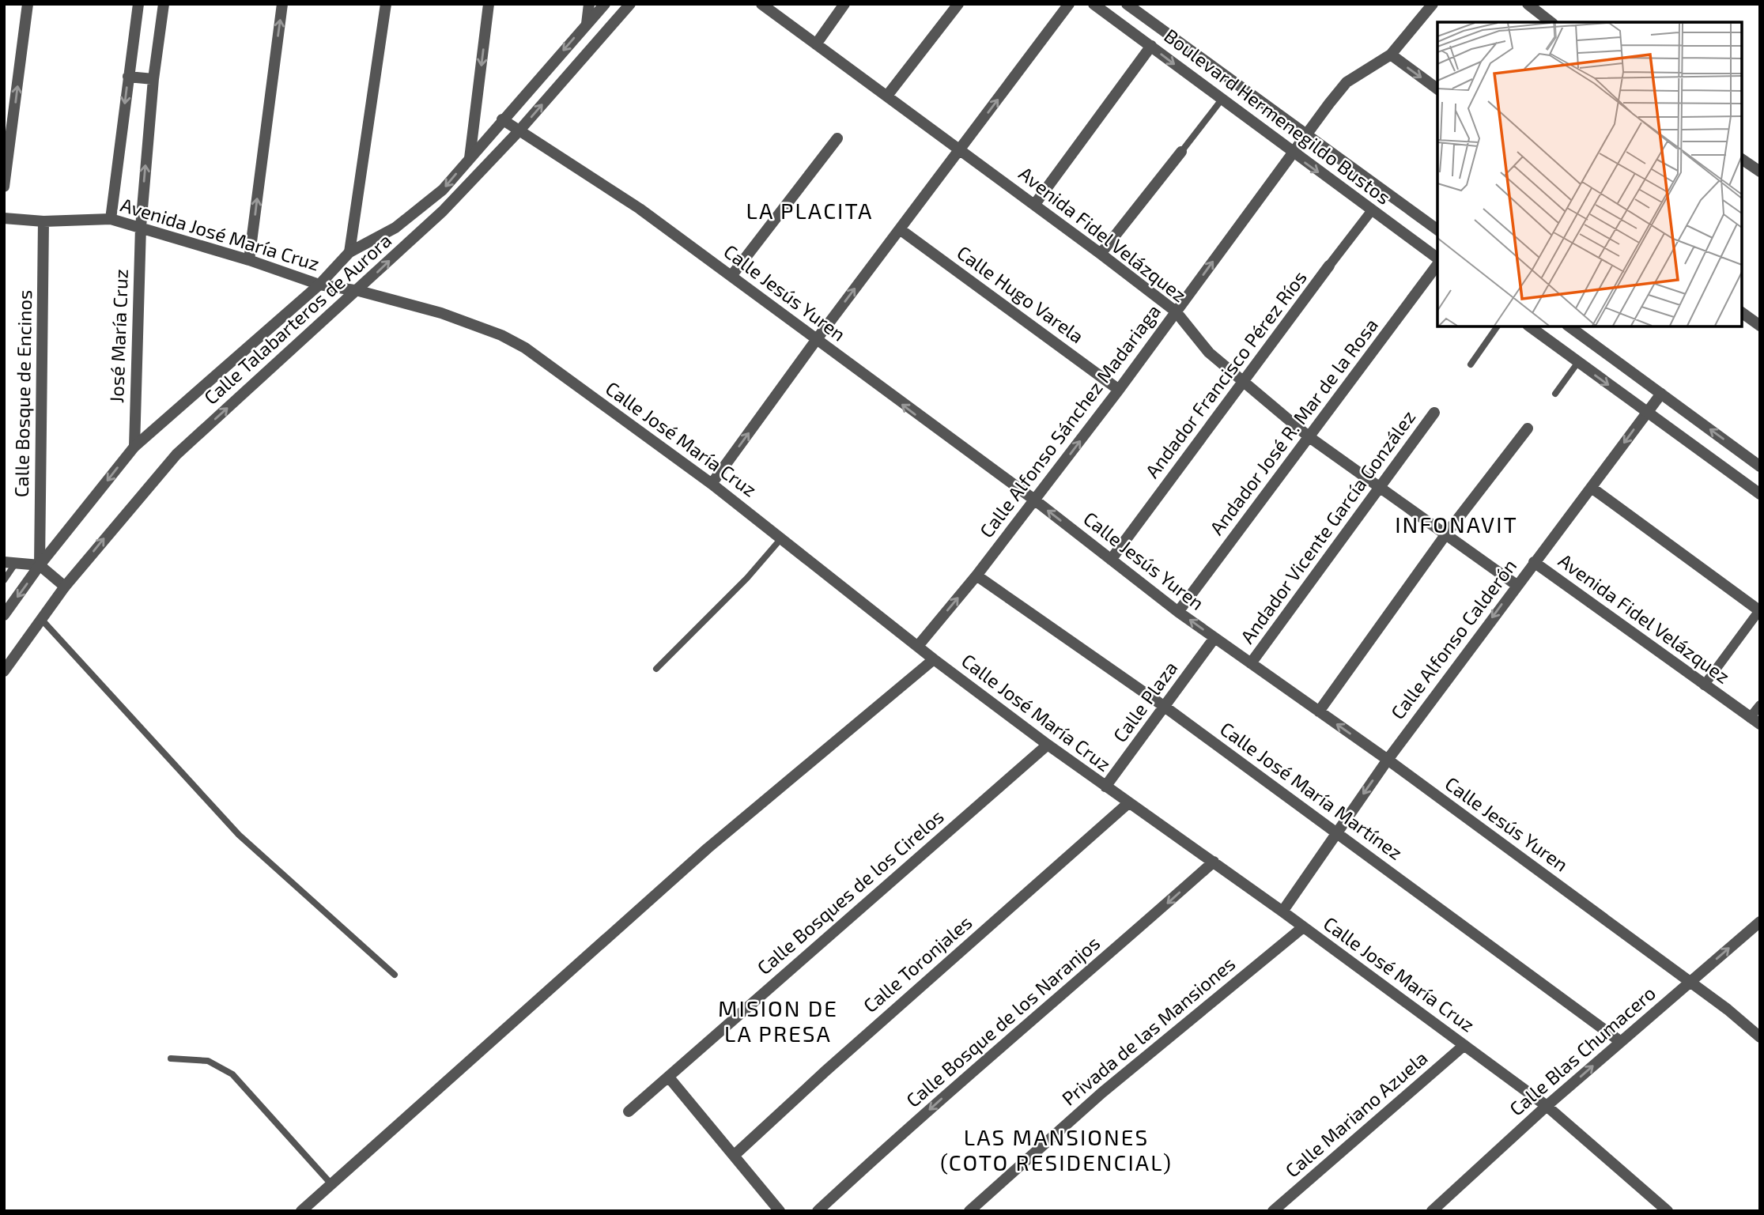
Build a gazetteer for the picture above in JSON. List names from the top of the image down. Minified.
{"streets":{"street":["Boulevard Hermenegildo Bustos","Avenida José María Cruz","Avenida Fidel Velázquez","Calle Jesús Yuren","Calle Hugo Varela","Calle Talabarteros de Aurora","José María Cruz","Andador Francisco Pérez Ríos","Calle Bosque de Encinos","Calle Alfonso Sánchez Madariaga","Andador José R. Mar de la Rosa","Calle José María Cruz","Andador Vicente García González","Calle Alfonso Calderón","Calle Plaza","Calle José María Martínez","Calle Bosques de los Cirelos","Calle Toronjales","Calle Bosque de los Naranjos","Privada de las Mansiones","Calle Blas Chumacero","Calle Mariano Azuela"]},"crossings":[["Boulevard Hermenegildo Bustos","Andador Francisco Pérez Ríos"],["Boulevard Hermenegildo Bustos","Calle Alfonso Sánchez Madariaga"],["Avenida José María Cruz","Calle Talabarteros de Aurora"],["Avenida José María Cruz","José María Cruz"],["Avenida José María Cruz","Calle Bosque de Encinos"],["Avenida José María Cruz","Calle José María Cruz"],["Avenida Fidel Velázquez","Andador Francisco Pérez Ríos"],["Avenida Fidel Velázquez","Calle Alfonso Sánchez Madariaga"],["Avenida Fidel Velázquez","Andador José R. Mar de la Rosa"],["Avenida Fidel Velázquez","Andador Vicente García González"],["Avenida Fidel Velázquez","Calle Alfonso Calderón"],["Calle Jesús Yuren","Calle Talabarteros de Aurora"],["Calle Jesús Yuren","Andador Francisco Pérez Ríos"],["Calle Jesús Yuren","Calle Alfonso Sánchez Madariaga"],["Calle Jesús Yuren","Andador José R. Mar de la Rosa"],["Calle Jesús Yuren","Andador Vicente García González"],["Calle Jesús Yuren","Calle Alfonso Calderón"],["Calle Jesús Yuren","Calle Plaza"],["Calle Jesús Yuren","Calle Blas Chumacero"],["Calle Hugo Varela","Calle Alfonso Sánchez Madariaga"],["Calle Talabarteros de Aurora","José María Cruz"],["Calle Talabarteros de Aurora","Calle Bosque de Encinos"],["Calle Talabarteros de Aurora","Calle José María Cruz"],["Calle Alfonso Sánchez Madariaga","Calle José María Cruz"],["Calle Alfonso Sánchez Madariaga","Calle José María Martínez"],["Calle José María Cruz","Calle Alfonso Calderón"],["Calle José María Cruz","Calle Plaza"],["Calle José María Cruz","Calle Bosques de los Cirelos"],["Calle José María Cruz","Calle Toronjales"],["Calle José María Cruz","Calle Bosque de los Naranjos"],["Calle José María Cruz","Privada de las Mansiones"],["Calle José María Cruz","Calle Blas Chumacero"],["Calle José María Cruz","Calle Mariano Azuela"],["Calle Alfonso Calderón","Calle José María Martínez"],["Calle Plaza","Calle José María Martínez"],["Calle José María Martínez","Calle Blas Chumacero"]],"one_way":["Calle Bosque de los Naranjos","Calle Blas Chumacero"],"districts":["LA PLACITA","INFONAVIT","MISION DE LA PRESA","LAS MANSIONES (COTO RESIDENCIAL)"]}
